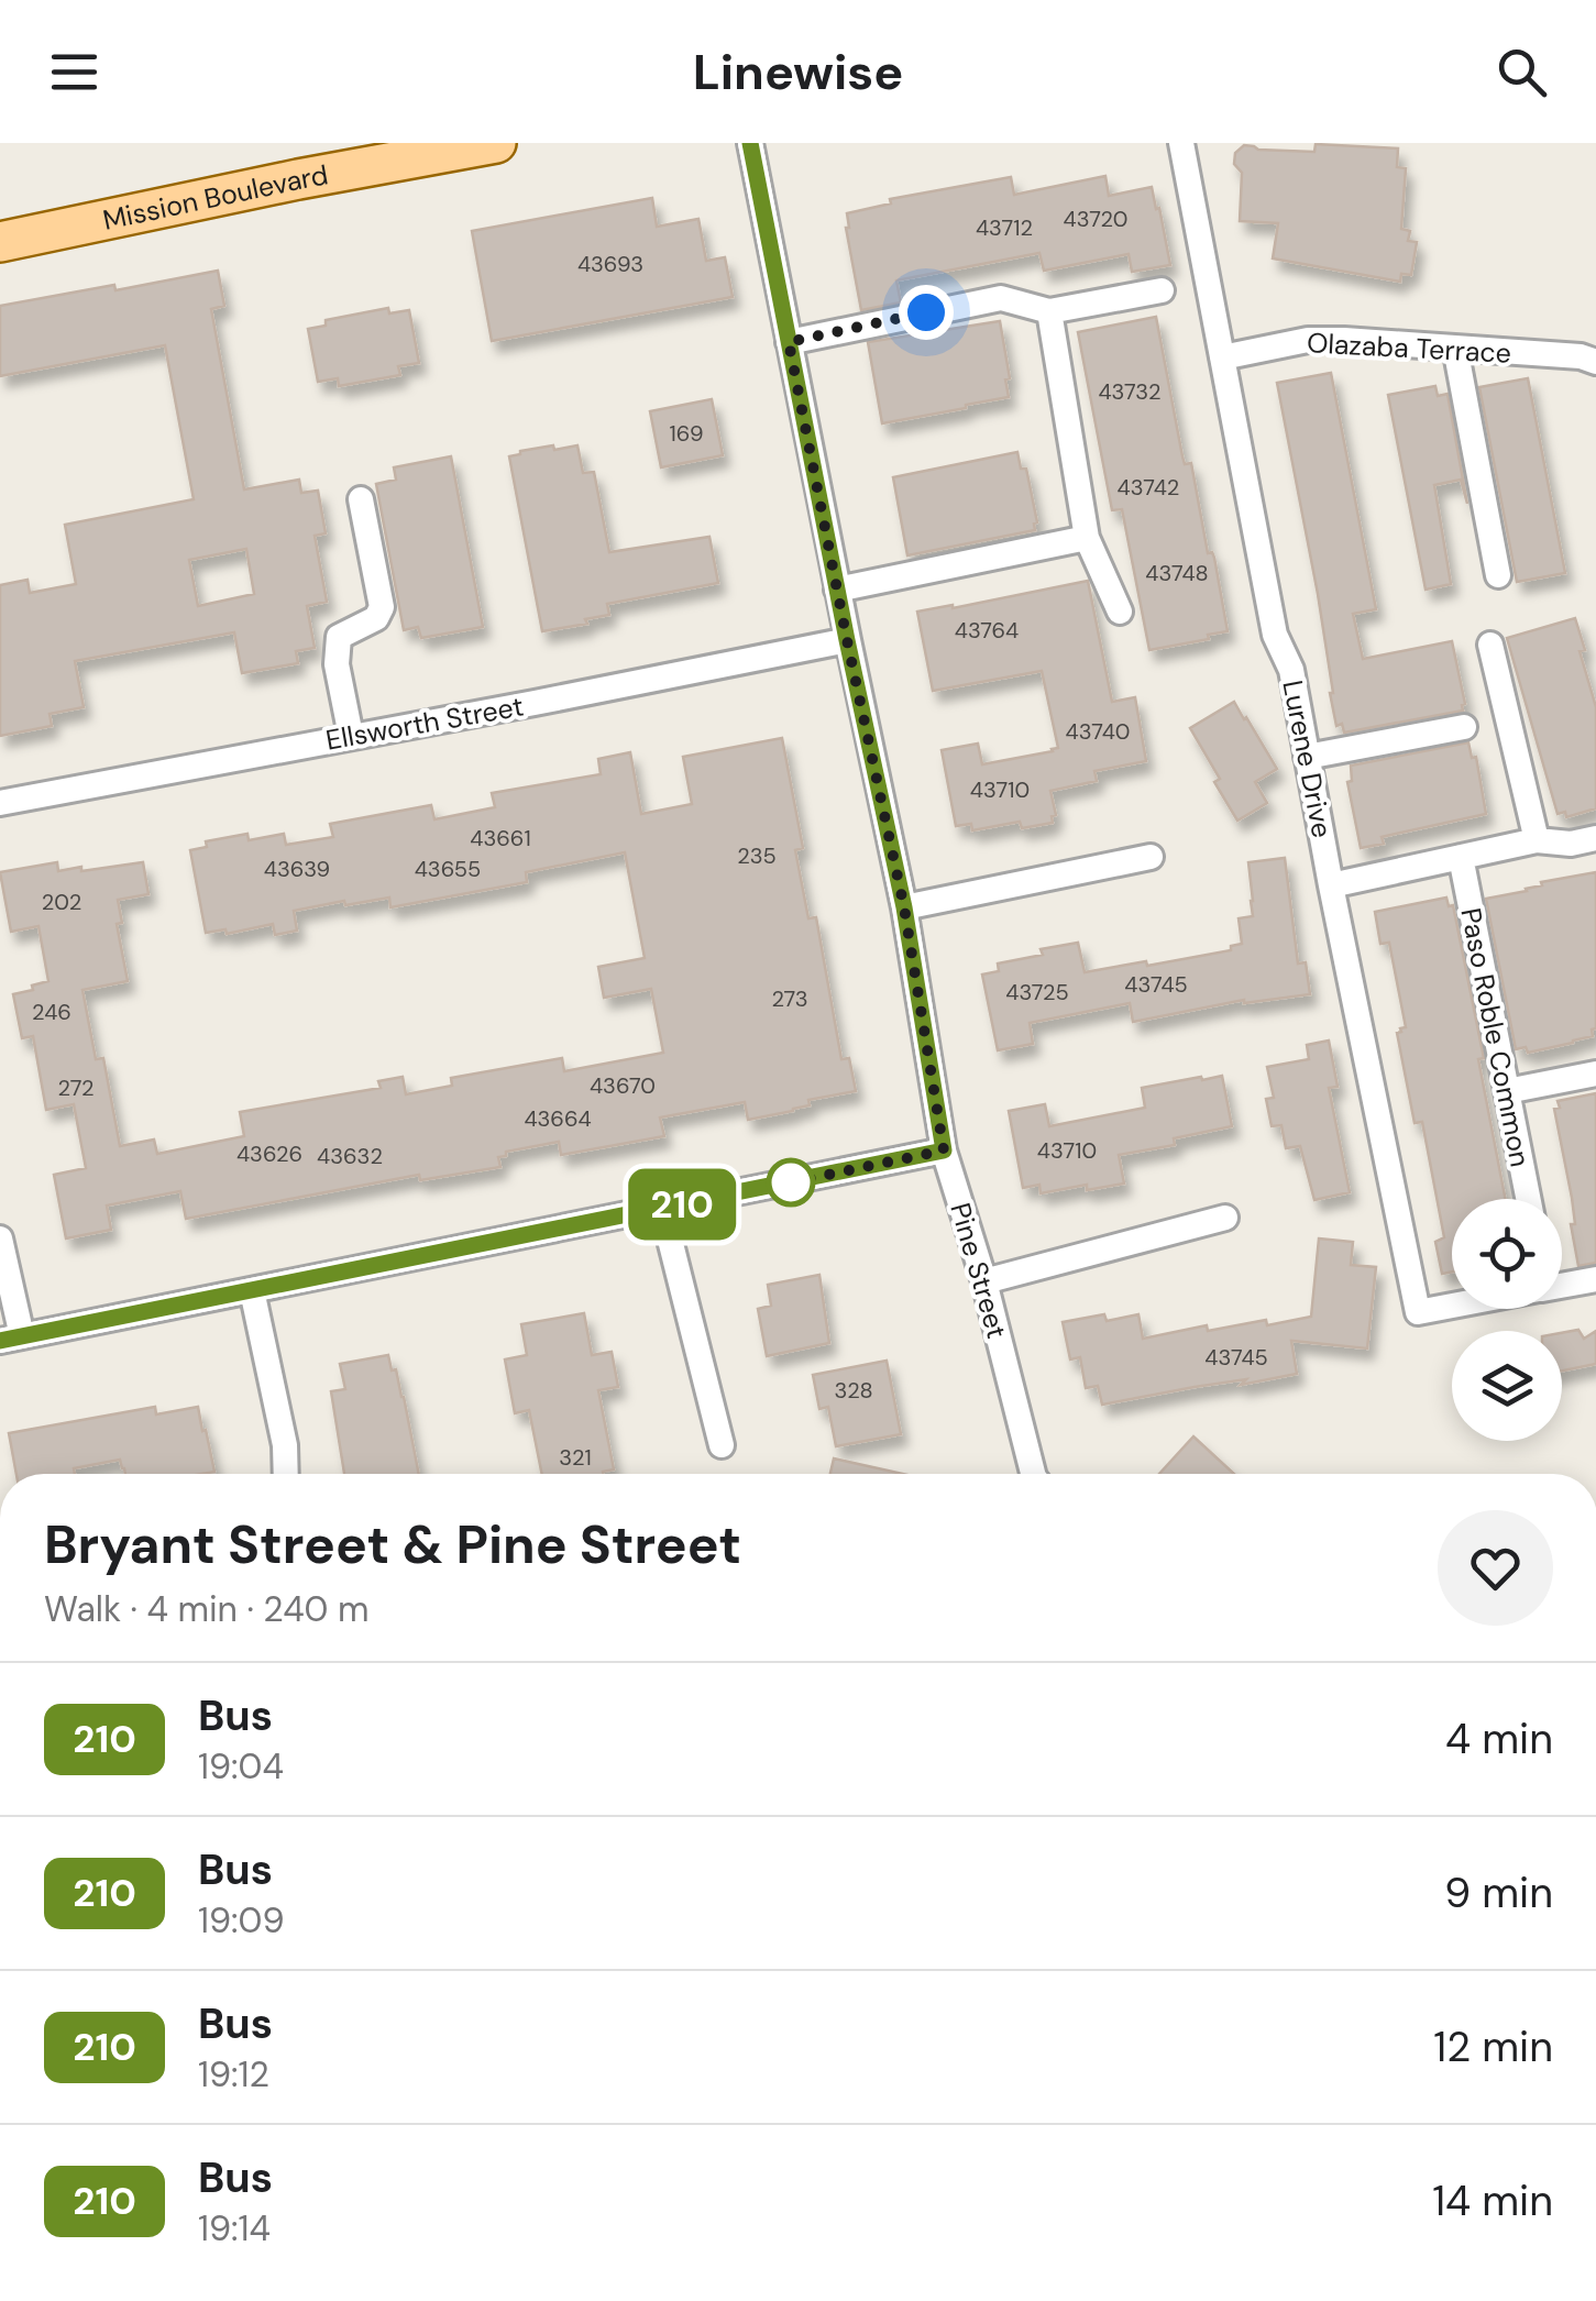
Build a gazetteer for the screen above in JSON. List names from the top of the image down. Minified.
{"streets":{"main road":["Mission Boulevard"],"street":["Olazaba Terrace","Ellsworth Street","Lurene Drive","Paso Roble Common","Pine Street"]},"crossings":[["Olazaba Terrace","Lurene Drive"],["Ellsworth Street","Pine Street"]],"lines":["bus line 210"],"house_numbers":["43720","43712","43693","43732","169","43742","43748","43764","43740","43710","43661","235","43639","43655","202","43745","43725","273","246","43670","272","43664","43710","43626","43632","43745","328","321"],"page":{"header":"Linewise","on_map":"210","heading":["Bryant Street & Pine Street","Walk · 4 min · 240 m"],"list":[{"mark":"210","name":"Bus","note":"19:04","value":"4 min"},{"mark":"210","name":"Bus","note":"19:09","value":"9 min"},{"mark":"210","name":"Bus","note":"19:12","value":"12 min"},{"mark":"210","name":"Bus","note":"19:14","value":"14 min"}]}}
